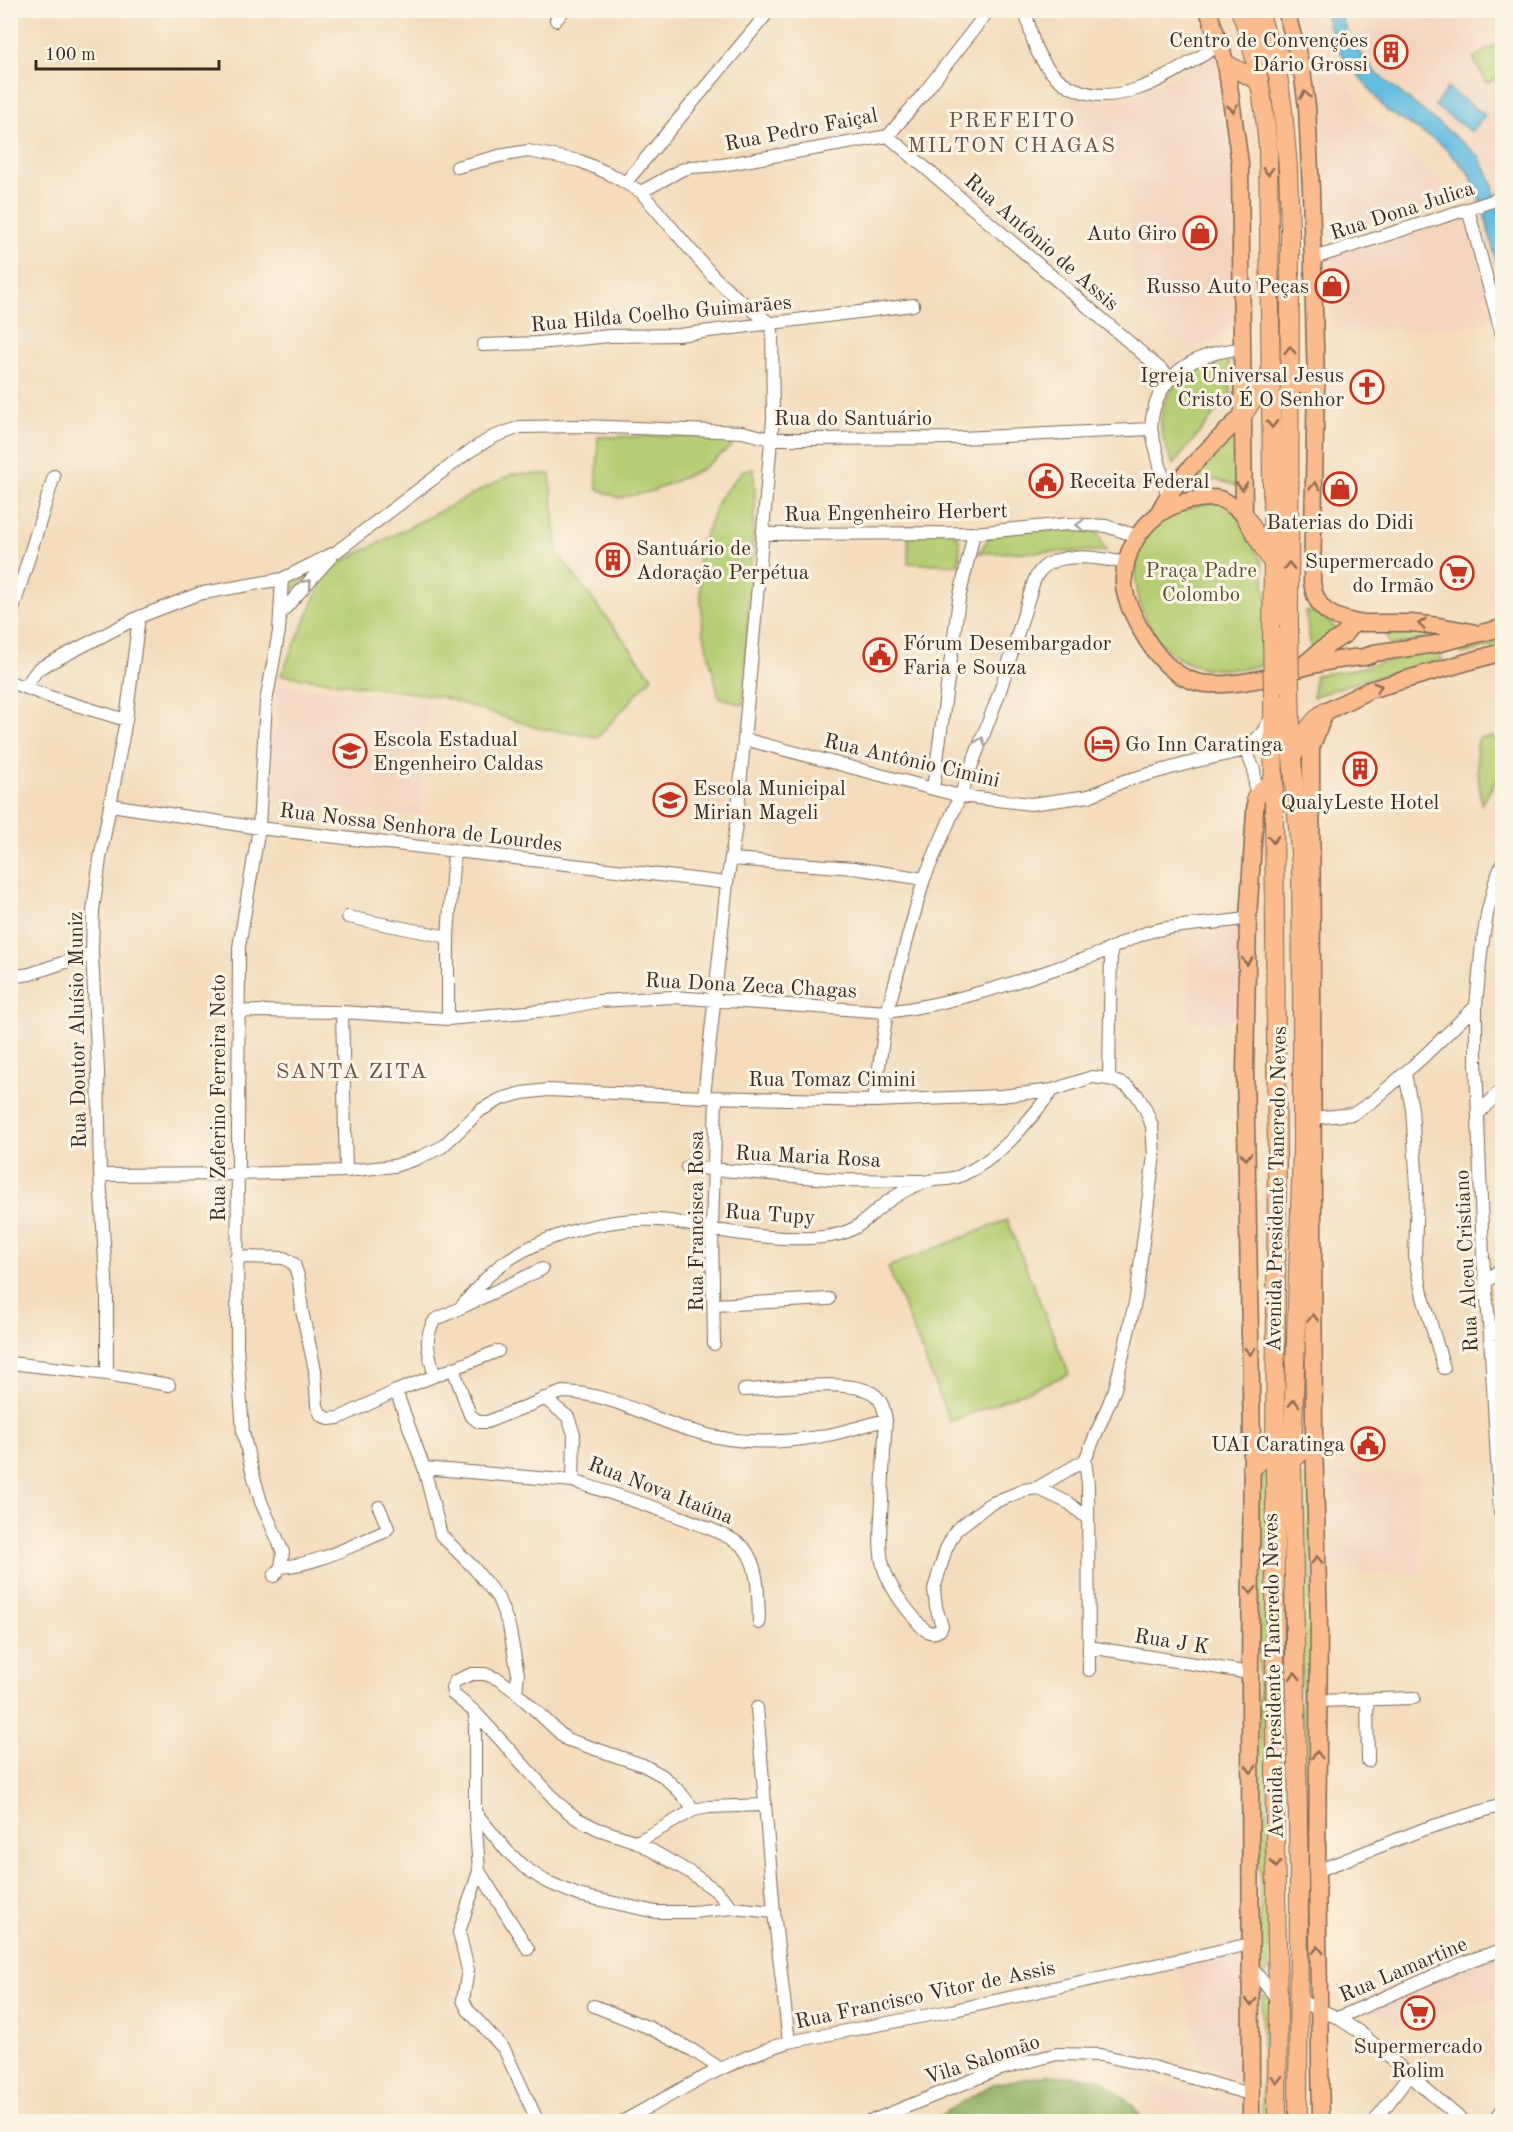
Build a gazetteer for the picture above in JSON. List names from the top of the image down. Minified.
{"streets":{"highway":["Avenida Presidente Tancredo Neves"],"street":["Rua Pedro Faiçal","Rua Dona Julica","Rua Antônio de Assis","Rua Hilda Coelho Guimarães","Rua do Santuário","Rua Engenheiro Herbert","Rua Antônio Cimini","Rua Nossa Senhora de Lourdes","Rua Dona Zeca Chagas","Rua Doutor Aluísio Muniz","Rua Tomaz Cimini","Rua Zeferino Ferreira Neto","Rua Maria Rosa","Rua Tupy","Rua Francisca Rosa","Rua Alceu Cristiano","Rua Nova Itaúna","Rua J K","Rua Lamartine","Rua Francisco Vitor de Assis","Vila Salomão"]},"crossings":[["Rua Pedro Faiçal","Rua Antônio de Assis"],["Rua Hilda Coelho Guimarães","Rua Francisca Rosa"],["Rua do Santuário","Rua Francisca Rosa"],["Rua Engenheiro Herbert","Rua Francisca Rosa"],["Rua Antônio Cimini","Rua Francisca Rosa"],["Rua Nossa Senhora de Lourdes","Rua Doutor Aluísio Muniz"],["Rua Nossa Senhora de Lourdes","Rua Zeferino Ferreira Neto"],["Rua Nossa Senhora de Lourdes","Rua Francisca Rosa"],["Rua Dona Zeca Chagas","Rua Zeferino Ferreira Neto"],["Rua Dona Zeca Chagas","Avenida Presidente Tancredo Neves"],["Rua Dona Zeca Chagas","Rua Francisca Rosa"],["Rua Doutor Aluísio Muniz","Rua Tomaz Cimini"],["Rua Tomaz Cimini","Rua Zeferino Ferreira Neto"],["Rua Tomaz Cimini","Rua Tupy"],["Rua Tomaz Cimini","Rua Francisca Rosa"],["Rua Maria Rosa","Rua Tupy"],["Rua Maria Rosa","Rua Francisca Rosa"],["Avenida Presidente Tancredo Neves","Rua J K"],["Avenida Presidente Tancredo Neves","Rua Lamartine"],["Avenida Presidente Tancredo Neves","Rua Francisco Vitor de Assis"],["Avenida Presidente Tancredo Neves","Vila Salomão"],["Rua Tupy","Rua Francisca Rosa"]],"one_way":["Rua Engenheiro Herbert"],"districts":["PREFEITO MILTON CHAGAS","SANTA ZITA"],"parks":["Praça Padre Colombo"],"places":{"building":["Centro de Convenções Dário Grossi","Santuário de Adoração Perpétua","QualyLeste Hotel"],"shop":["Auto Giro","Russo Auto Peças","Baterias do Didi"],"church":["Igreja Universal Jesus Cristo É O Senhor"],"public building":["Receita Federal","Fórum Desembargador Faria e Souza","UAI Caratinga"],"supermarket":["Supermercado do Irmão","Supermercado Rolim"],"hotel":["Go Inn Caratinga"],"school or university":["Escola Estadual Engenheiro Caldas","Escola Municipal Mirian Mageli"]},"scale_bar":"100 m"}
